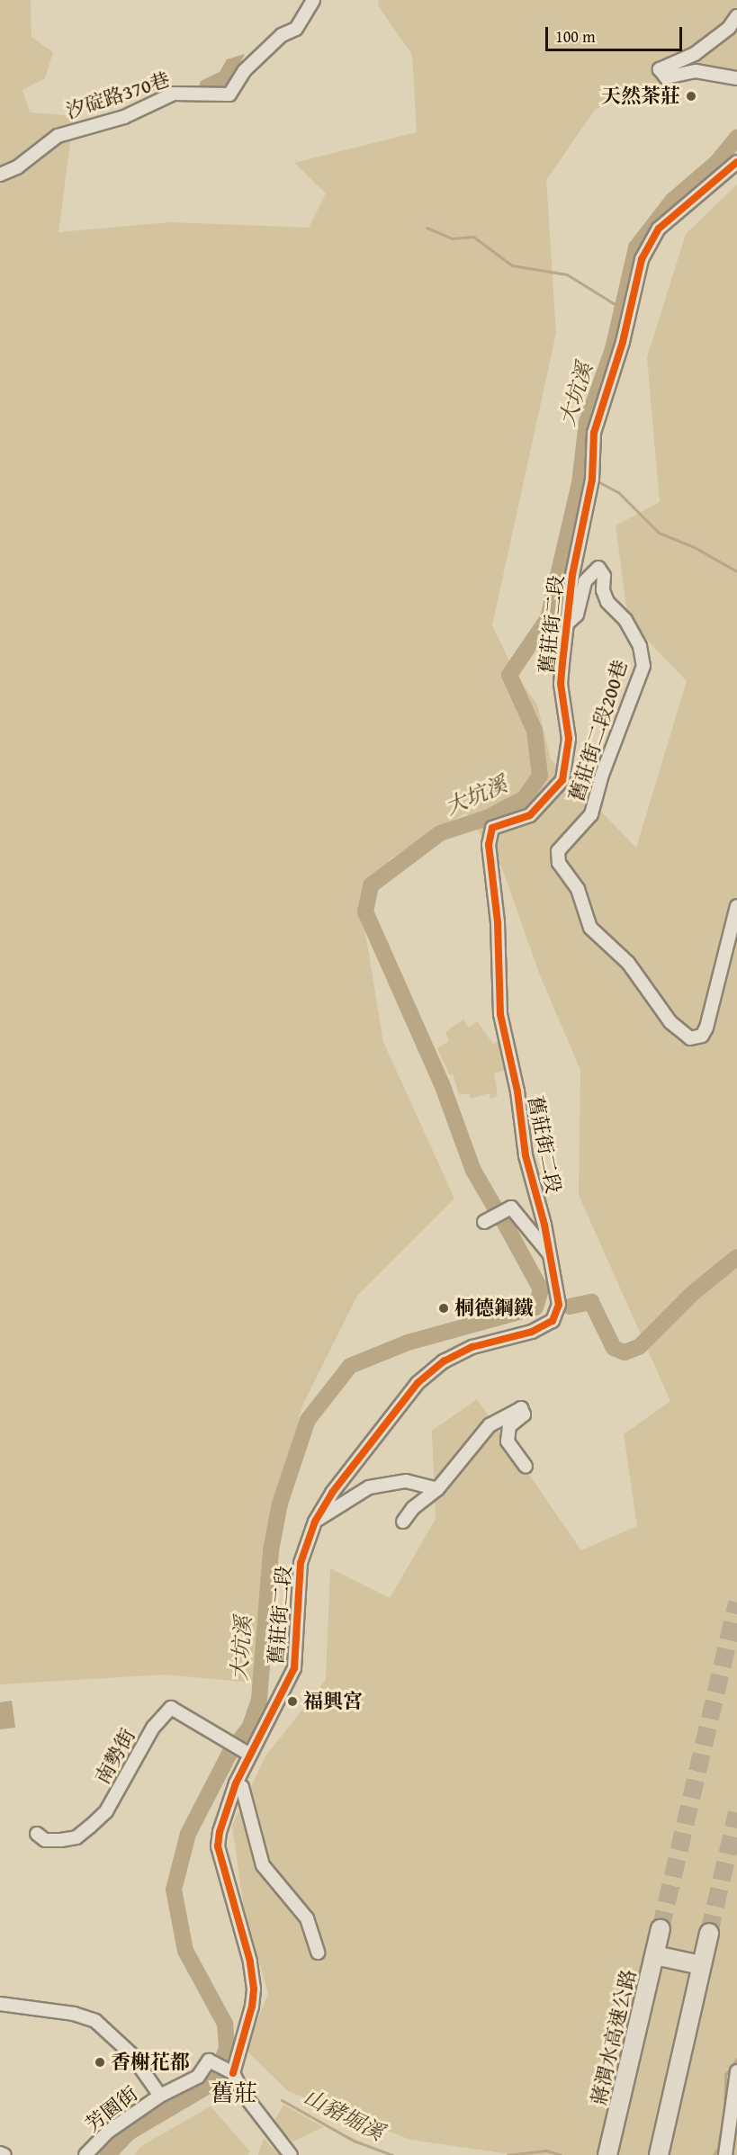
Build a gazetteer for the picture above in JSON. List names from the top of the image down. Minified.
{"streets":{"highway":["蔣渭水高速公路"],"street":["汐碇路370巷","舊莊街二段","舊莊街二段200巷","南勢街","芳園街"]},"crossings":[["舊莊街二段","舊莊街二段200巷"],["舊莊街二段","南勢街"]],"districts":["舊莊"],"water":["大坑溪","山豬堀溪"],"places":["天然茶莊","桐德鋼鐵","福興宮","香榭花都"],"scale_bar":"100 m"}
